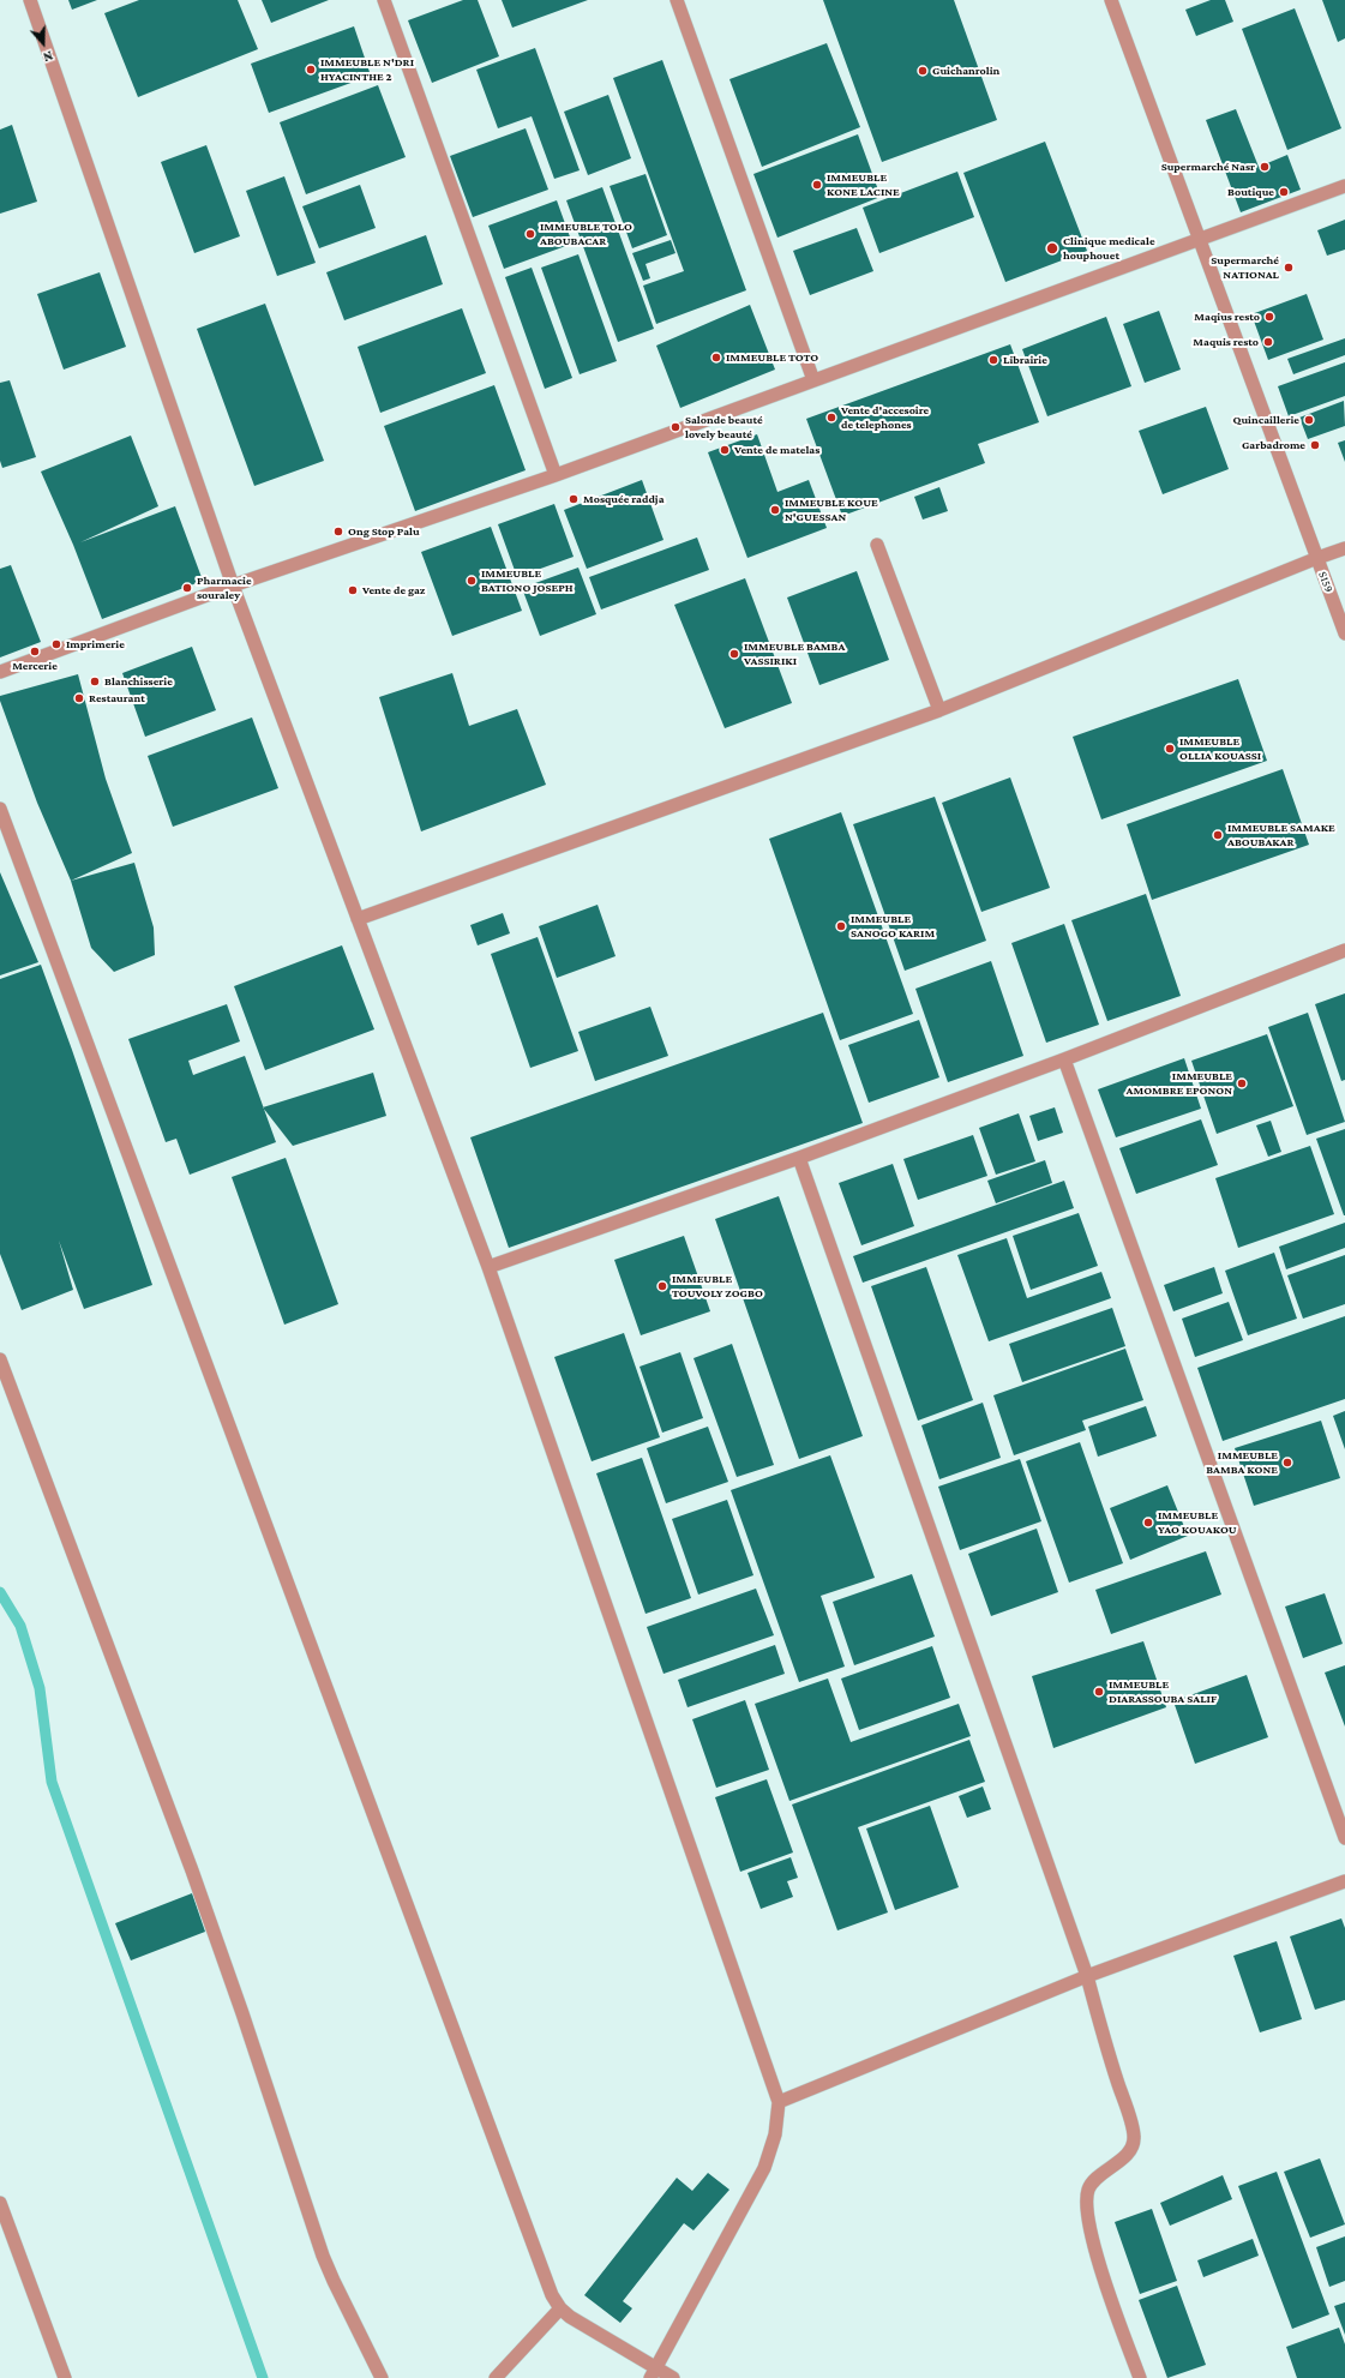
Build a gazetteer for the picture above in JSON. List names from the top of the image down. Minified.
{"streets":{"street":["S159"]},"places":["IMMEUBLE N'DRI HYACINTHE 2","Guichanrolin","Supermarché Nasr","IMMEUBLE KONE LACINE","Boutique","IMMEUBLE TOLO ABOUBACAR","Clinique medicale houphouet","Supermarché NATIONAL","Maqius resto","Maquis resto","IMMEUBLE TOTO","Librairie","Vente d'accesoire de telephones","Quincaillerie","Salonde beauté lovely beauté","Garbadrome","Vente de matelas","Mosquée raddja","IMMEUBLE KOUE N'GUESSAN","Ong Stop Palu","IMMEUBLE BATIONO JOSEPH","Pharmacie souraley","Vente de gaz","Imprimerie","Mercerie","IMMEUBLE BAMBA VASSIRIKI","Blanchisserie","Restaurant","IMMEUBLE OLLIA KOUASSI","IMMEUBLE SAMAKE ABOUBAKAR","IMMEUBLE SANOGO KARIM","IMMEUBLE AMOMBRE EPONON","IMMEUBLE TOUVOLY ZOGBO","IMMEUBLE BAMBA KONE","IMMEUBLE YAO KOUAKOU","IMMEUBLE DIARASSOUBA SALIF"],"north":"bottom"}
